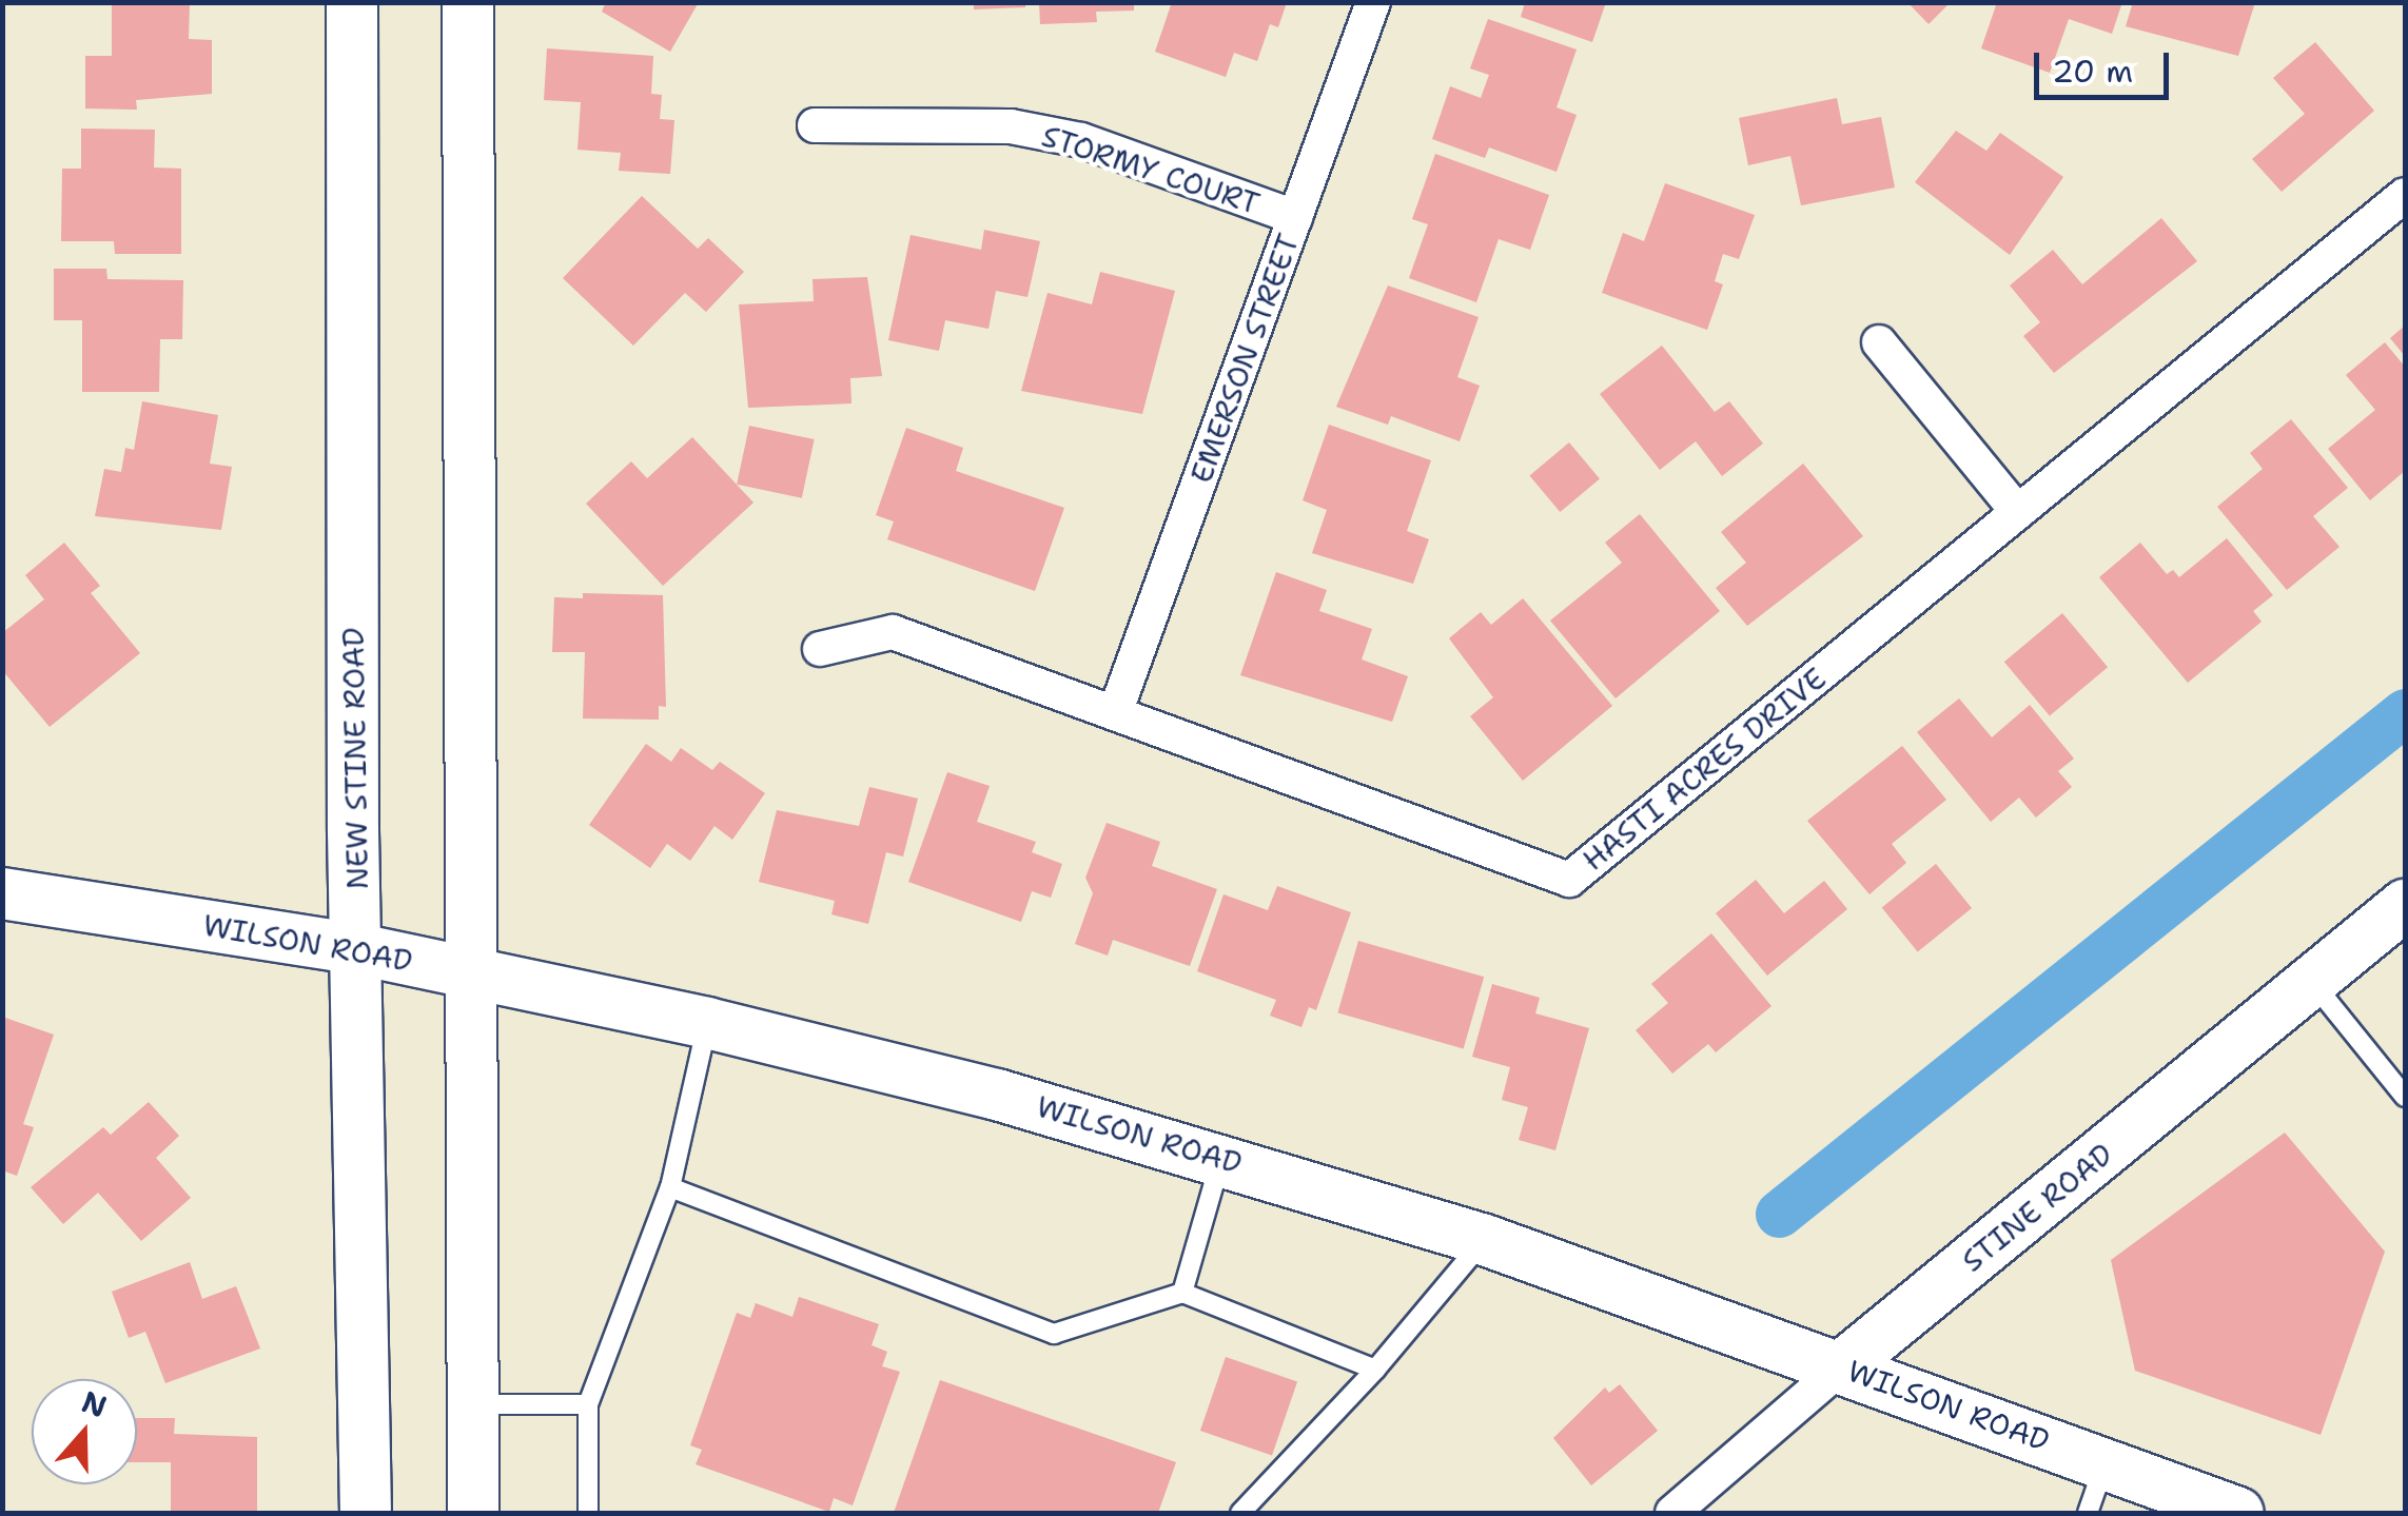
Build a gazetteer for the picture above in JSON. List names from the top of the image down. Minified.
{"streets":{"street":["STORMY COURT","EMERSON STREET","NEW STINE ROAD","HASTI ACRES DRIVE","WILSON ROAD","STINE ROAD"]},"crossings":[["STORMY COURT","EMERSON STREET"],["EMERSON STREET","HASTI ACRES DRIVE"],["NEW STINE ROAD","WILSON ROAD"],["WILSON ROAD","STINE ROAD"]],"scale_bar":"20 m","north":"top"}
